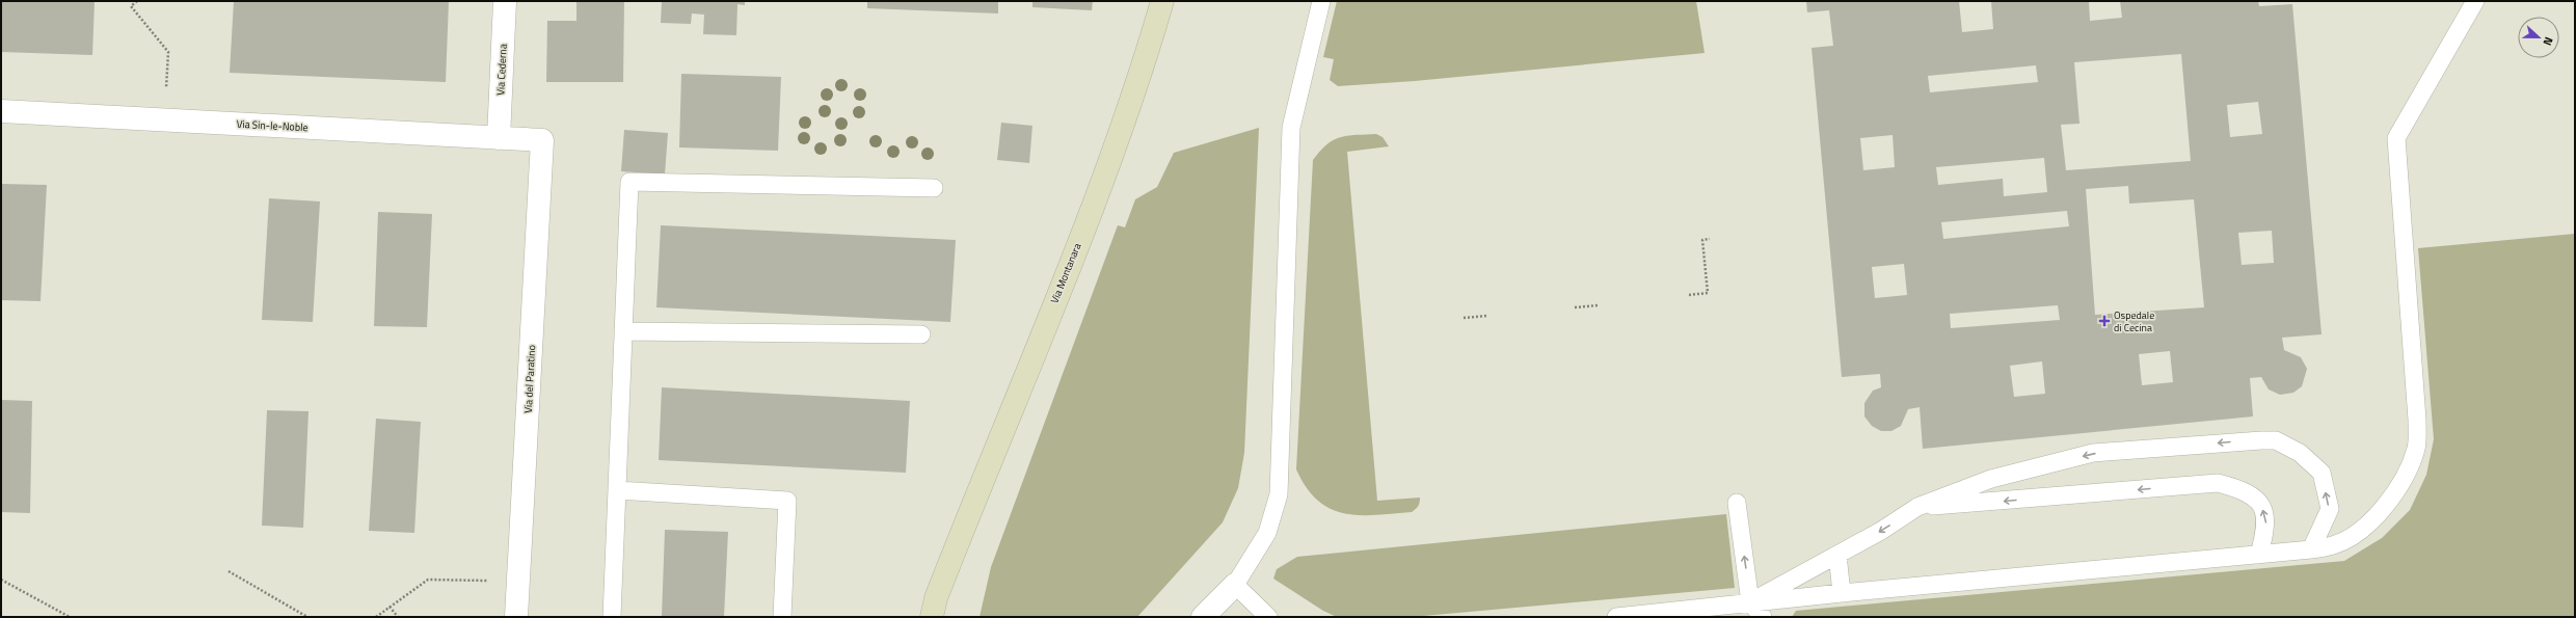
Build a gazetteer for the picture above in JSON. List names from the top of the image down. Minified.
{"streets":{"main road":["Via Montanara"],"street":["Via Cederna","Via Sin-le-Noble","Via del Paratino"]},"crossings":[["Via Cederna","Via Sin-le-Noble"],["Via Sin-le-Noble","Via del Paratino"]],"places":{"health":["Ospedale di Cecina"]},"north":"right"}
